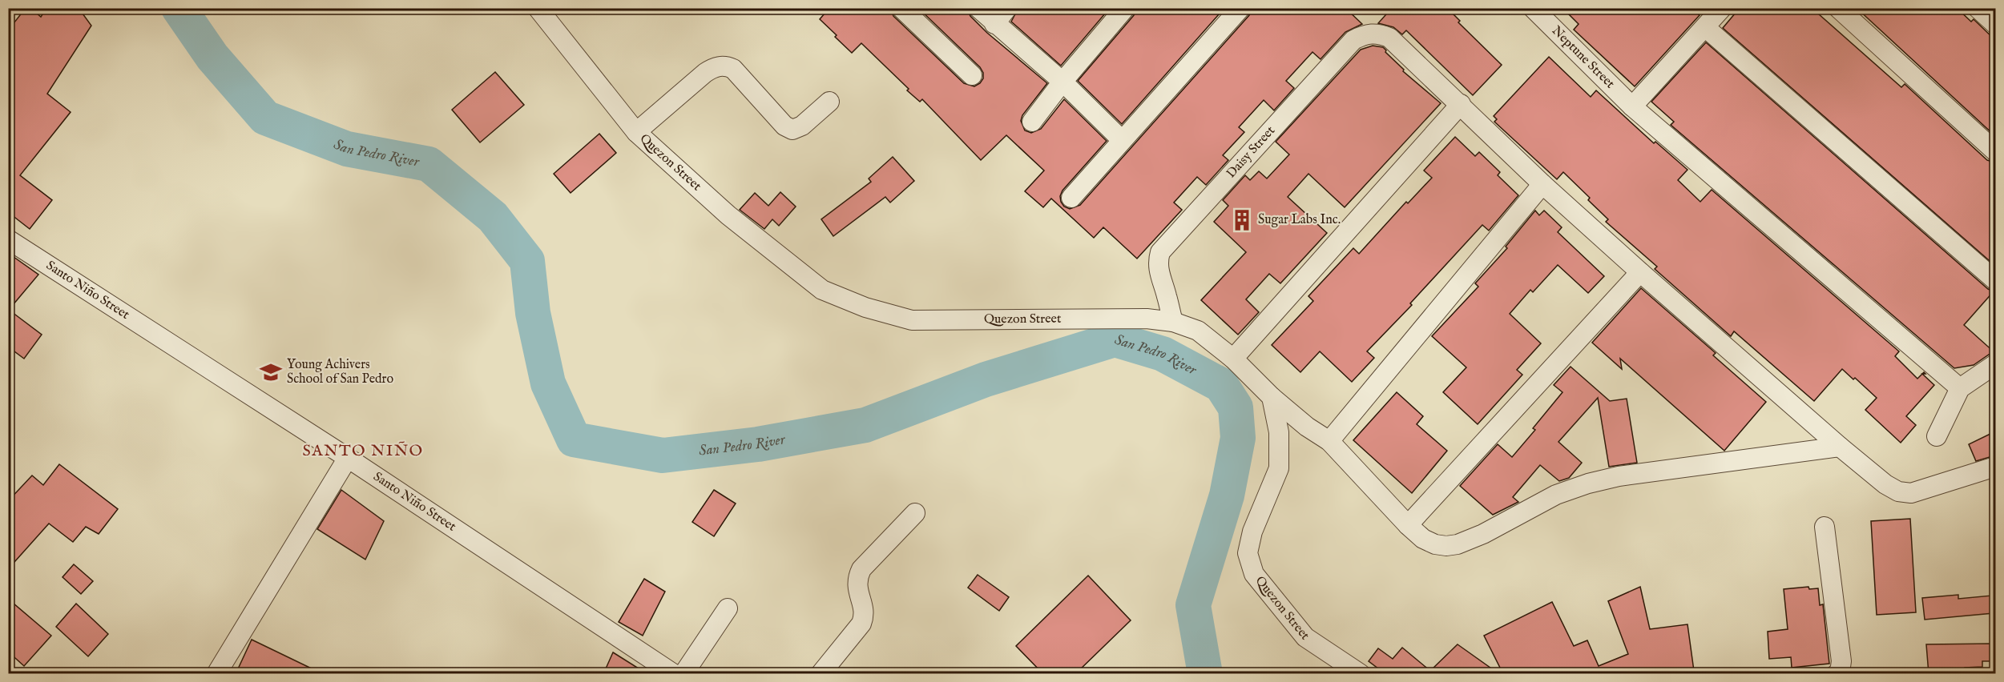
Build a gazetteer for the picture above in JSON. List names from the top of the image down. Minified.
{"streets":{"street":["Neptune Street","Daisy Street","Quezon Street","Santo Niño Street"]},"crossings":[["Daisy Street","Quezon Street"]],"districts":["SANTO NIÑO"],"water":["San Pedro River"],"places":{"building":["Sugar Labs Inc."],"school or university":["Young Achivers School of San Pedro"]}}
